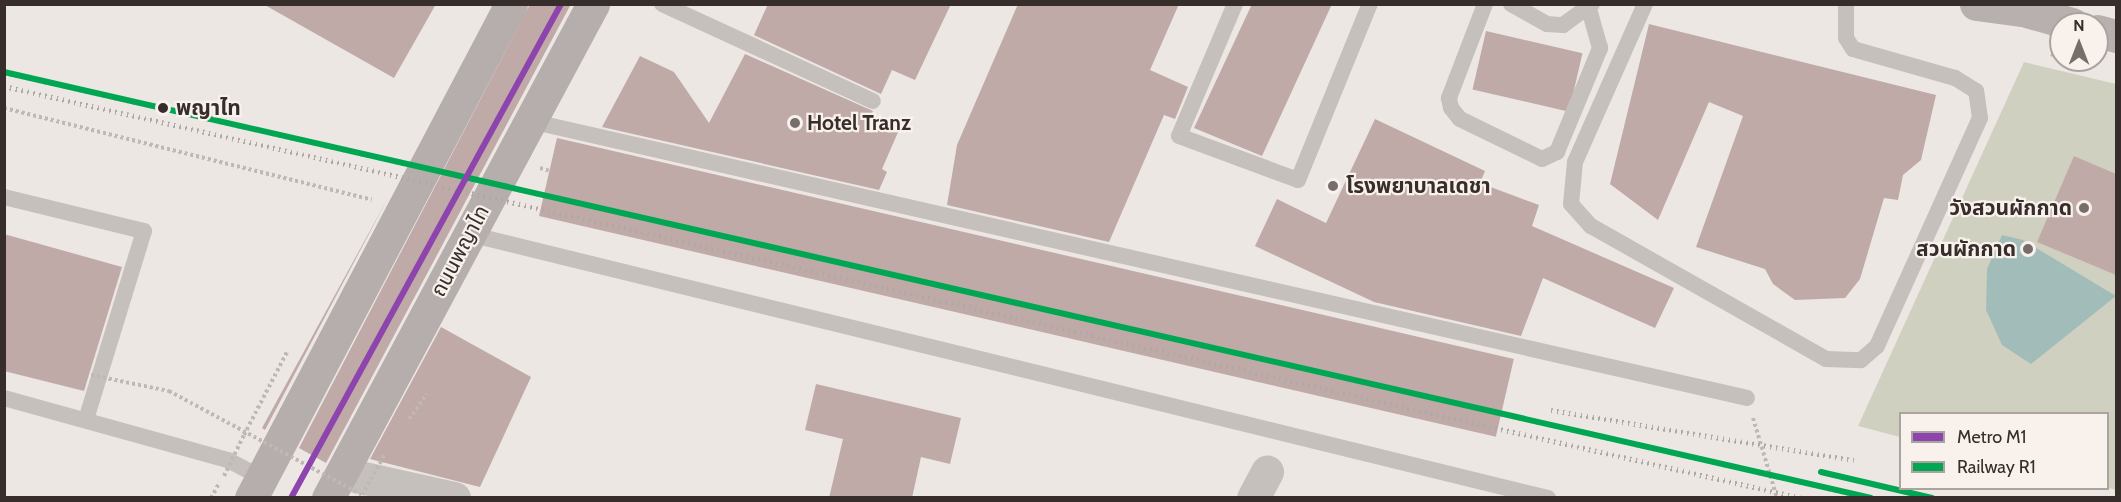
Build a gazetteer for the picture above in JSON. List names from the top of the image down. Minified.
{"streets":{"main road":["ถนนพญาไท"]},"places":["พญาไท","Hotel Tranz","โรงพยาบาลเดชา","วังสวนผักกาด","สวนผักกาด"],"lines":["metro line M1","rail line R1"],"legend":["Metro M1","Railway R1"],"north":"top"}
